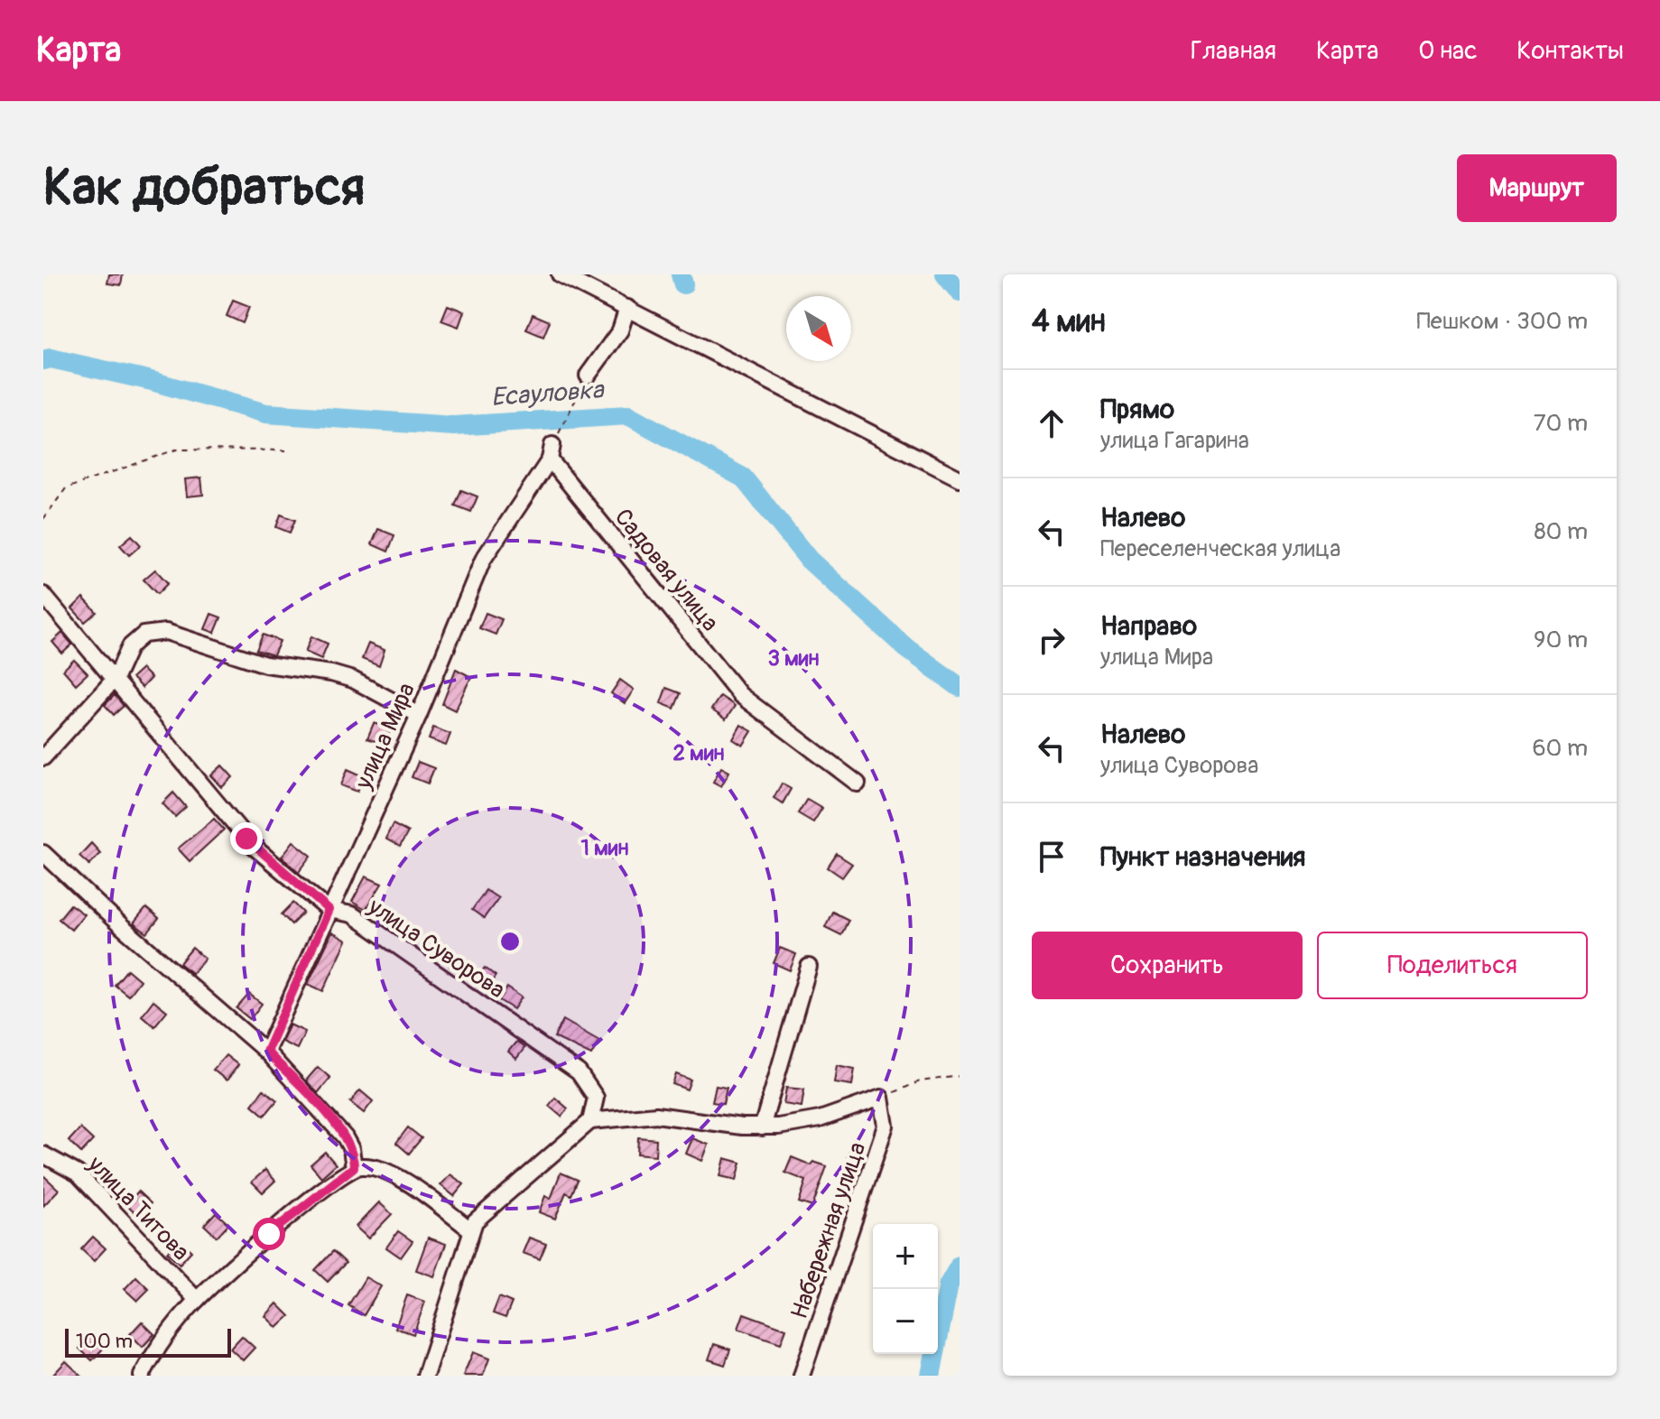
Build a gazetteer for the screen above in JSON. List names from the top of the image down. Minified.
{"streets":{"street":["Садовая улица","улица Мира","улица Суворова","улица Титова","Набережная улица"]},"crossings":[["Садовая улица","улица Мира"],["улица Мира","улица Суворова"]],"water":["Есауловка"],"scale_bar":"100 m","north":"bottom right","page":{"header":"Карта","nav":["Главная","Карта","О нас","Контакты"],"buttons":["Маршрут",["Сохранить","Поделиться"]],"title":"Как добраться","heading":["4 мин","Пешком · 300 m"],"list":[["Прямо","улица Гагарина","70 m"],["Налево","Переселенческая улица","80 m"],["Направо","улица Мира","90 m"],["Налево","улица Суворова","60 m"],"Пункт назначения"],"map_buttons":["+","−"],"scale":"100 m"},"rings":["3 мин","2 мин","1 мин"]}
